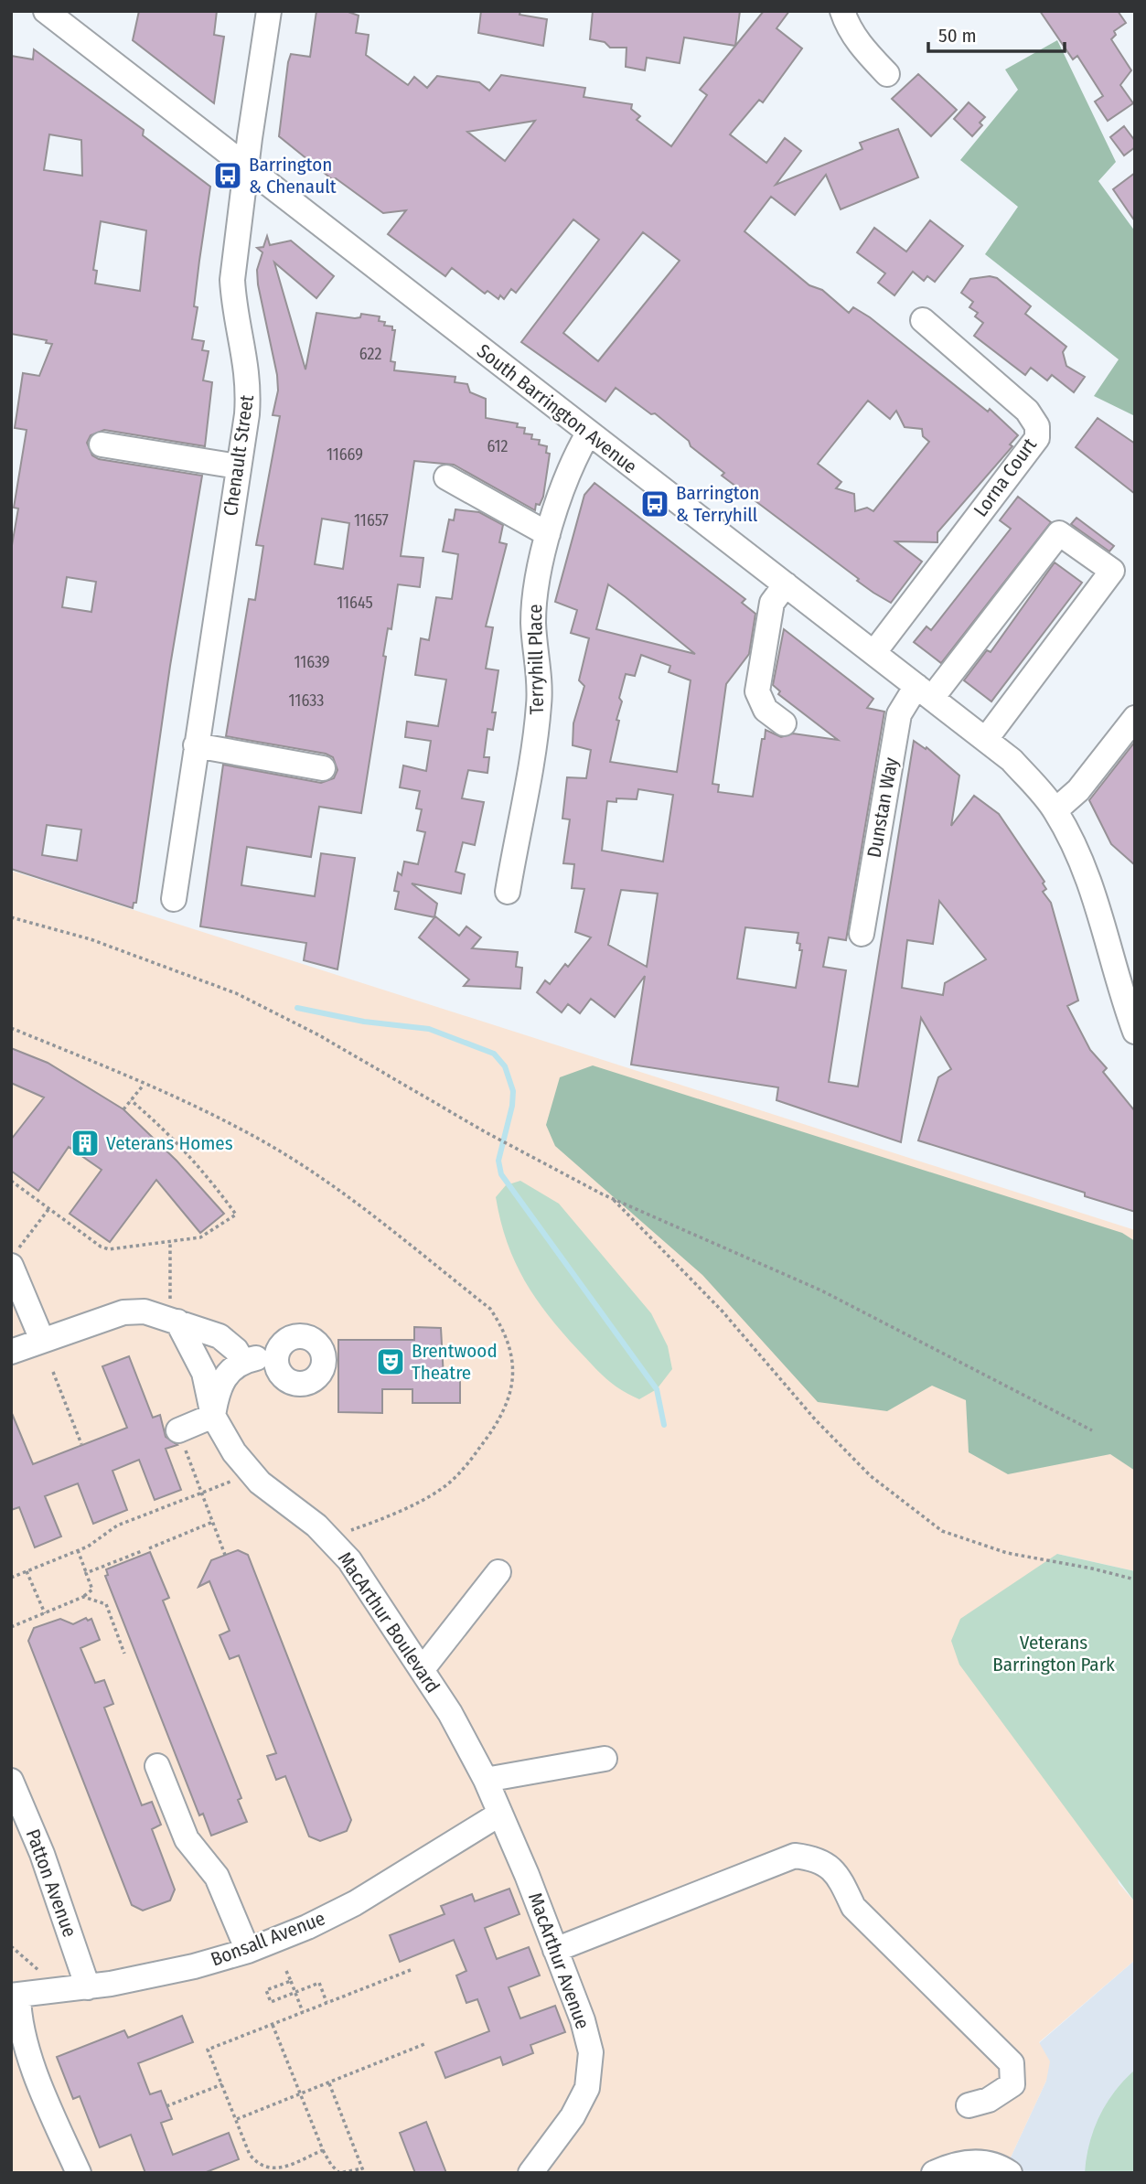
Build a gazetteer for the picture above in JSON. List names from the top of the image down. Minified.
{"streets":{"street":["South Barrington Avenue","Chenault Street","Lorna Court","Terryhill Place","Dunstan Way","MacArthur Boulevard","Patton Avenue","Bonsall Avenue","MacArthur Avenue"]},"crossings":[["South Barrington Avenue","Chenault Street"],["South Barrington Avenue","Lorna Court"],["South Barrington Avenue","Terryhill Place"],["South Barrington Avenue","Dunstan Way"],["MacArthur Boulevard","Bonsall Avenue"],["MacArthur Boulevard","MacArthur Avenue"],["Patton Avenue","Bonsall Avenue"],["Bonsall Avenue","MacArthur Avenue"]],"parks":["Veterans Barrington Park"],"places":{"bus stop":["Barrington & Chenault","Barrington & Terryhill"],"building":["Veterans Homes"],"theatre":["Brentwood Theatre"]},"house_numbers":["622","612","11669","11657","11645","11639","11633"],"scale_bar":"50 m"}
